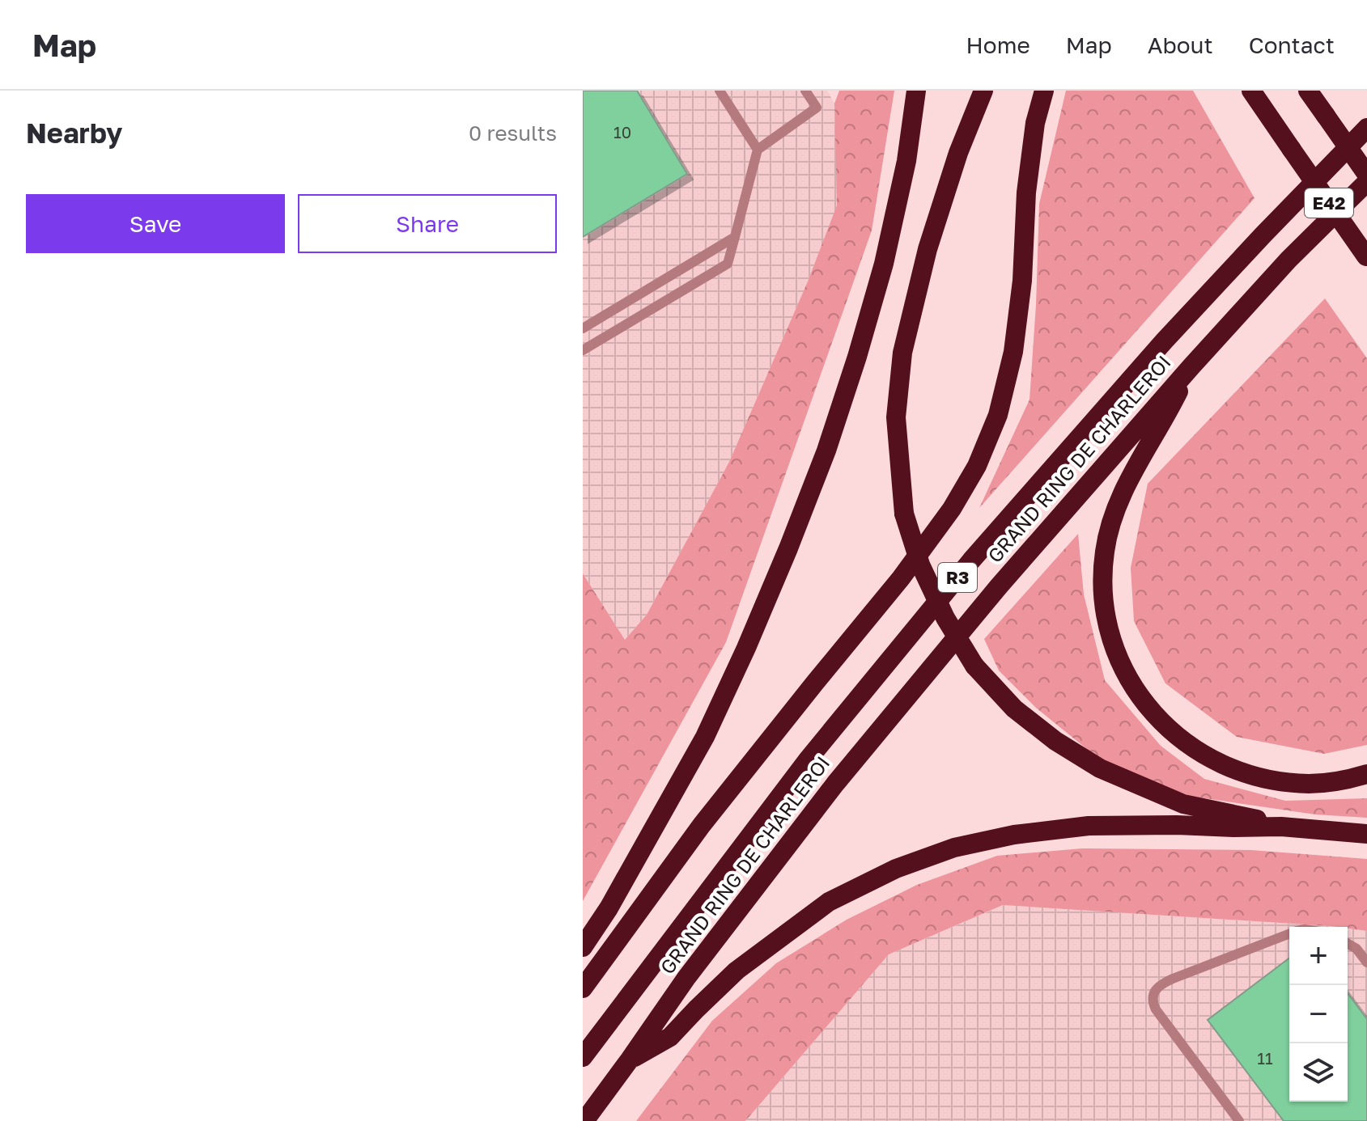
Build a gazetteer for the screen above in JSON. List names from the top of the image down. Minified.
{"streets":{"highway":["E42","GRAND RING DE CHARLEROI","R3"]},"house_numbers":["10","11"],"page":{"header":"Map","nav":["Home","Map","About","Contact"],"heading":["Nearby","0 results"],"buttons":["Save","Share"],"map_buttons":["+","−"]}}
